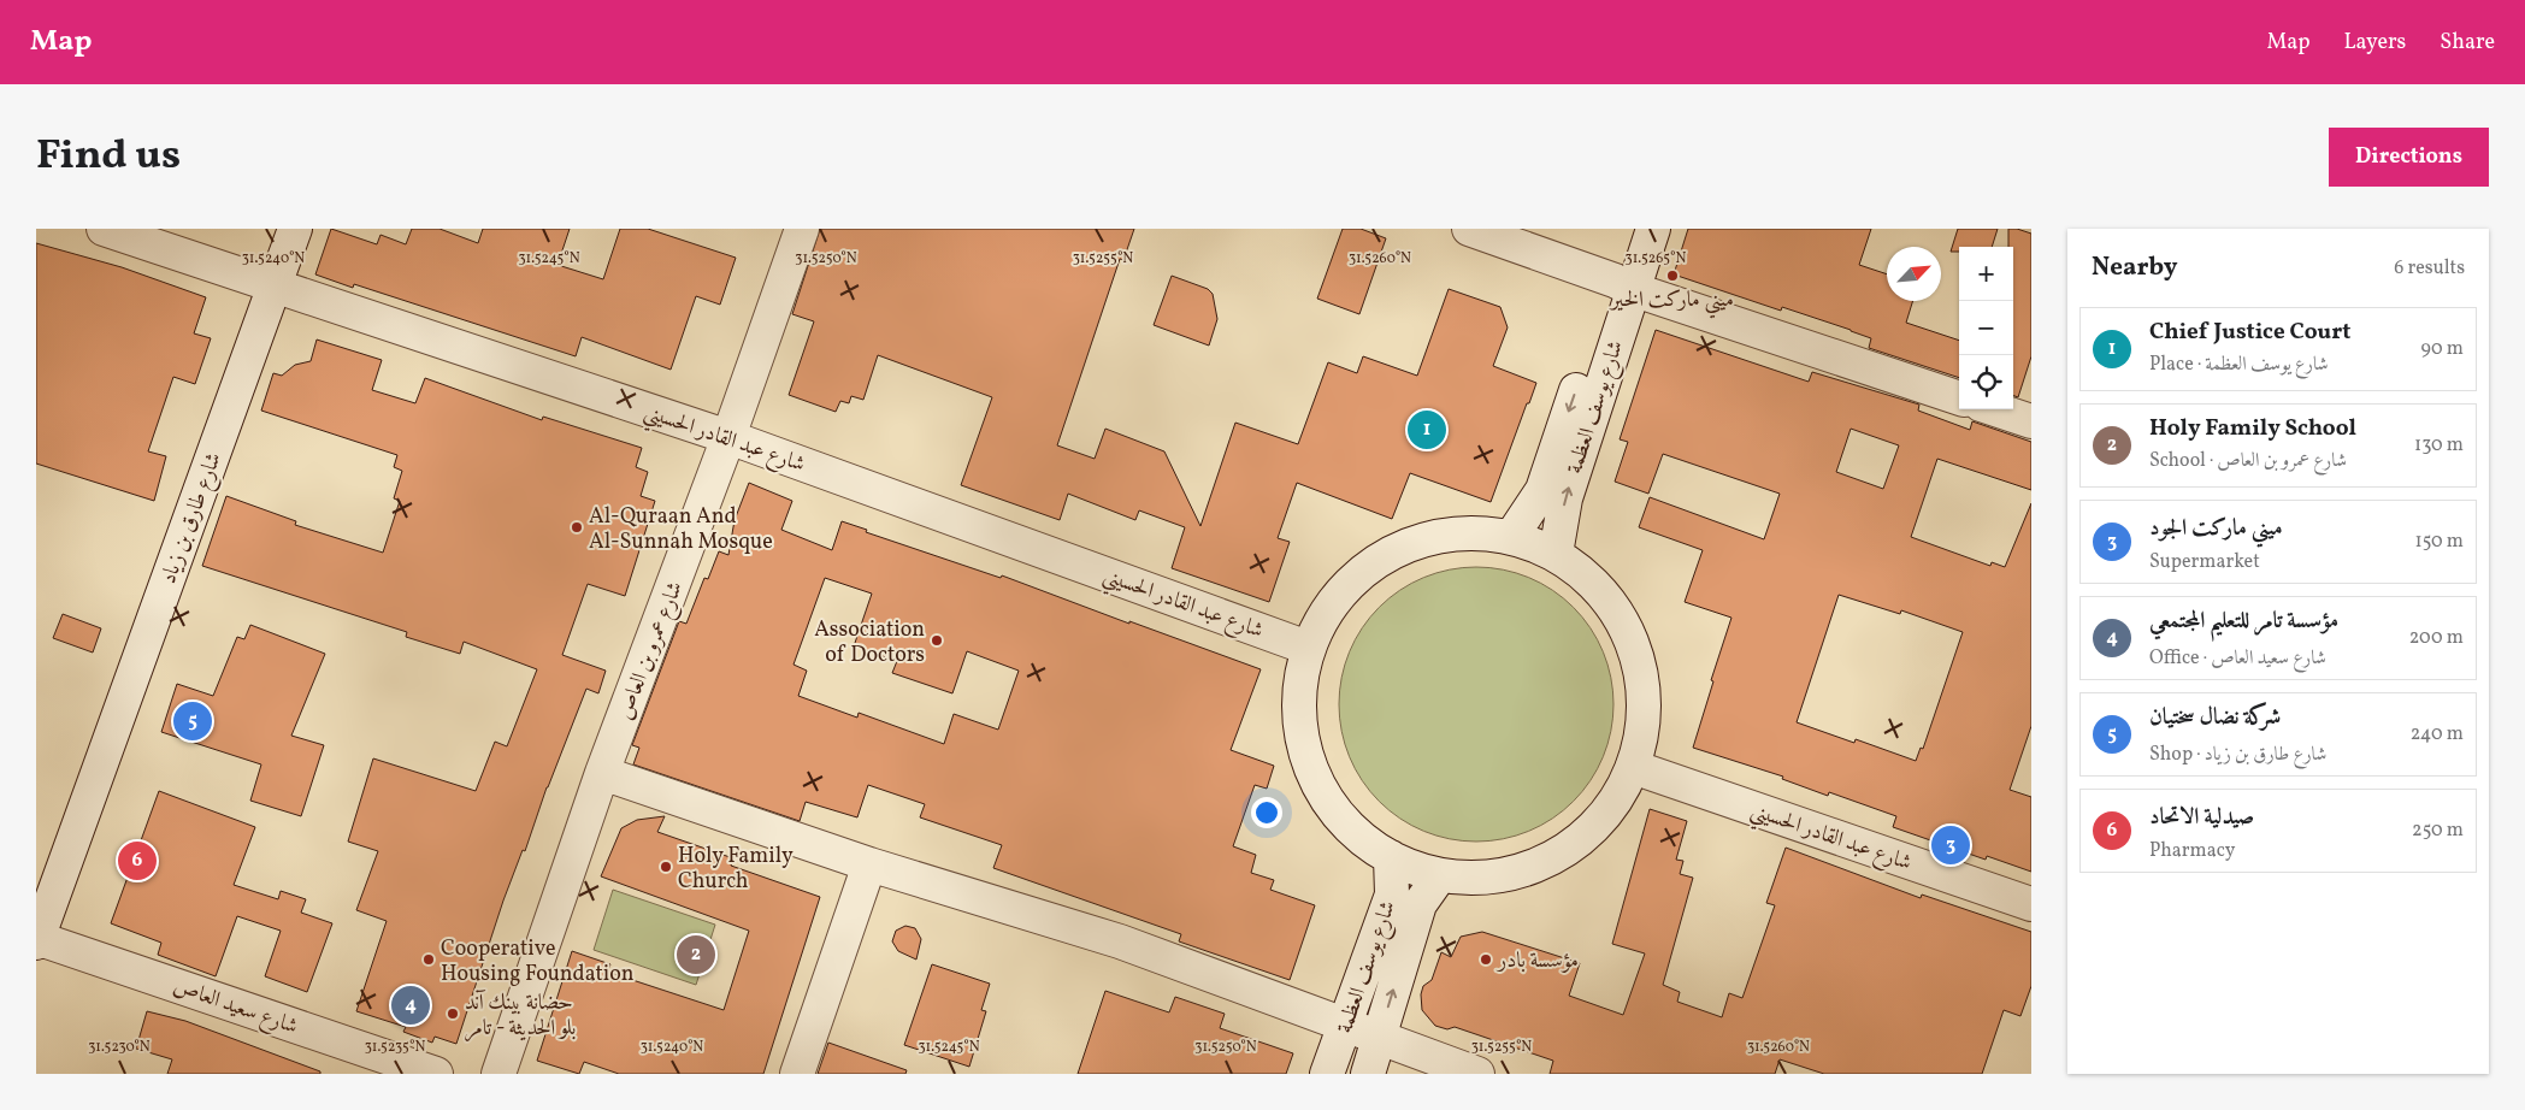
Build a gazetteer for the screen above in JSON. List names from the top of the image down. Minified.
{"streets":{"street":["شارع يوسف العظمة","شارع عبد القادر الحسيني","شارع طارق بن زياد","شارع عمرو بن العاص","شارع سعيد العاص"]},"crossings":[["شارع عبد القادر الحسيني","شارع طارق بن زياد"],["شارع عبد القادر الحسيني","شارع عمرو بن العاص"],["شارع طارق بن زياد","شارع سعيد العاص"]],"places":["ميني ماركت الخير","Al-Quraan And Al-Sunnah Mosque","Association of Doctors","Holy Family Church","Cooperative Housing Foundation","مؤسسة بادر","حضانة بينك آند بلو الحديثة - تامر"],"north":"top right","page":{"header":"Map","nav":["Map","Layers","Share"],"title":"Find us","buttons":"Directions","heading":["Nearby","6 results"],"map_buttons":["+","−"],"list":[{"mark":"1","name":"Chief Justice Court","note":"Place · شارع يوسف العظمة","value":"90 m"},{"mark":"2","name":"Holy Family School","note":"School · شارع عمرو بن العاص","value":"130 m"},{"mark":"3","name":"ميني ماركت الجود","note":"Supermarket","value":"150 m"},{"mark":"4","name":"مؤسسة تامر للتعليم المجتمعي","note":"Office · شارع سعيد العاص","value":"200 m"},{"mark":"5","name":"شركة نضال سختيان","note":"Shop · شارع طارق بن زياد","value":"240 m"},{"mark":"6","name":"صيدلية الاتحاد","note":"Pharmacy","value":"250 m"}],"pins":["1","5","3","6","2","4"]},"coordinates":["31.5240°N","31.5245°N","31.5250°N","31.5255°N","31.5260°N","31.5265°N","31.5230°N","31.5235°N"]}
